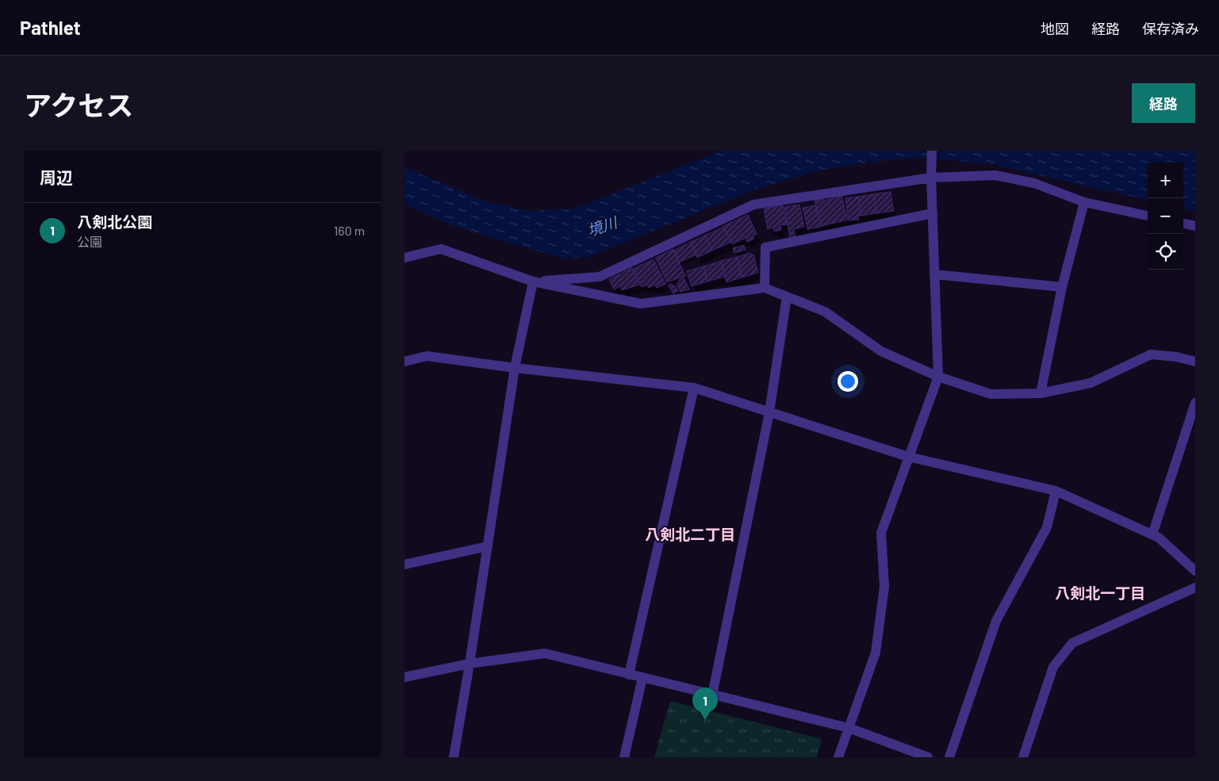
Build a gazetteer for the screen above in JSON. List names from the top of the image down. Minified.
{"districts":["八剣北二丁目","八剣北一丁目"],"water":["境川"],"page":{"header":"Pathlet","nav":["地図","経路","保存済み"],"title":"アクセス","buttons":"経路","heading":"周辺","map_buttons":["+","−"],"list":[{"mark":"1","name":"八剣北公園","note":"公園","value":"160 m"}],"pins":"1"}}
